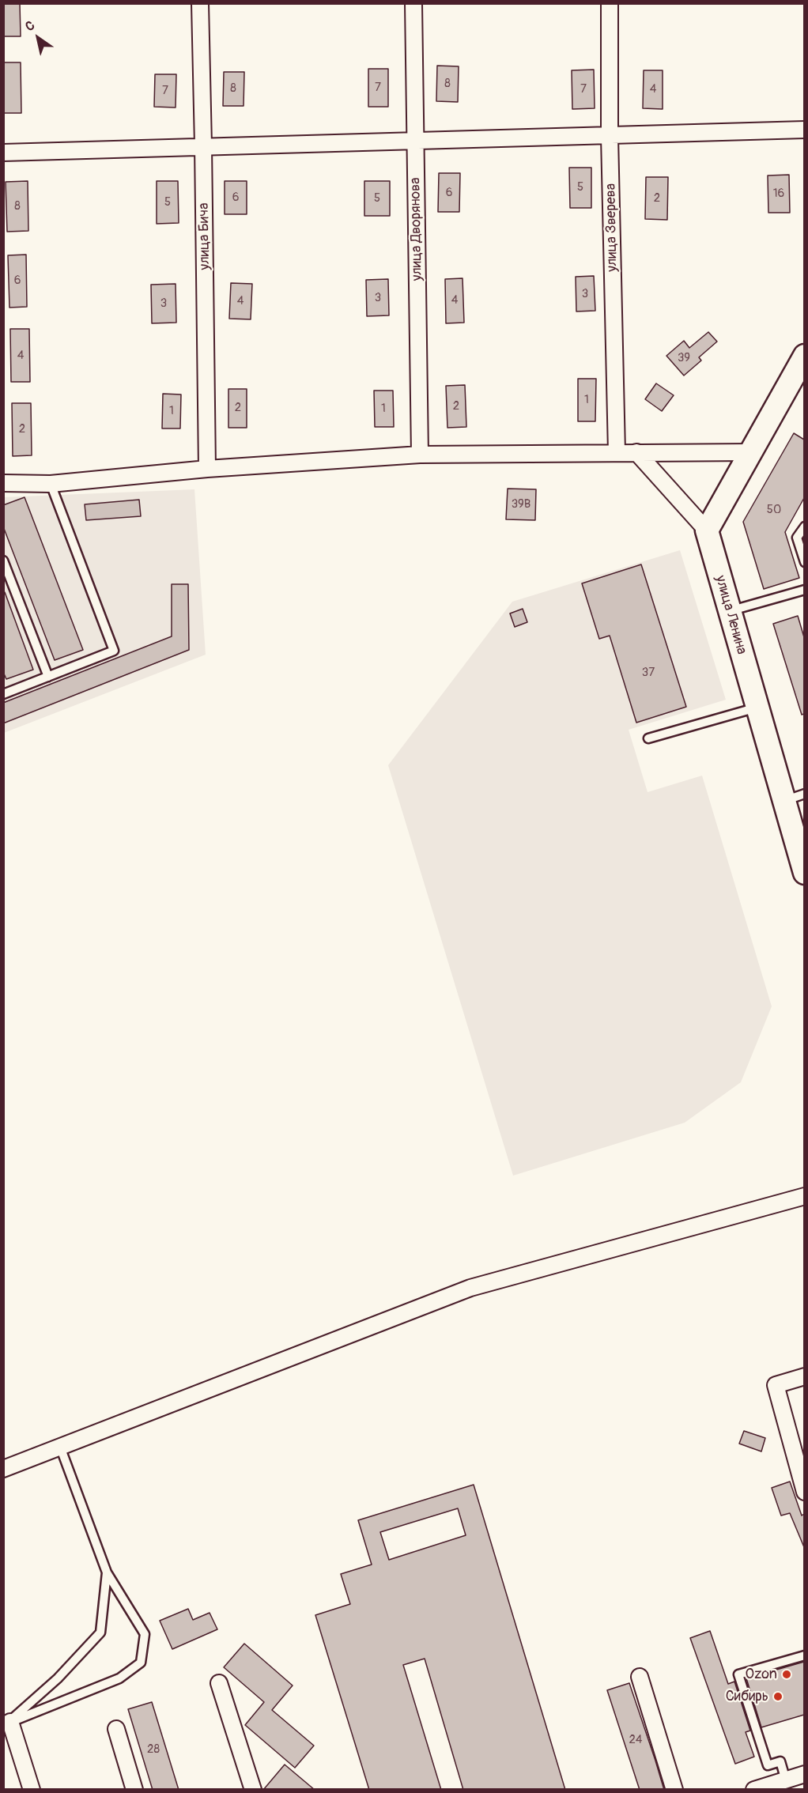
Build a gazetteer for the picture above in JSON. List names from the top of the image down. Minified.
{"streets":{"street":["улица Зверева","улица Дворянова","улица Бича","улица Ленина"]},"places":["Ozon","Сибирь"],"house_numbers":["8","7","8","7","4","7","5","6","16","6","5","2","5","8","6","3","3","4","4","3","4","39","1","2","2","1","1","2","39В","50","37","24","28"],"north":"top left"}
